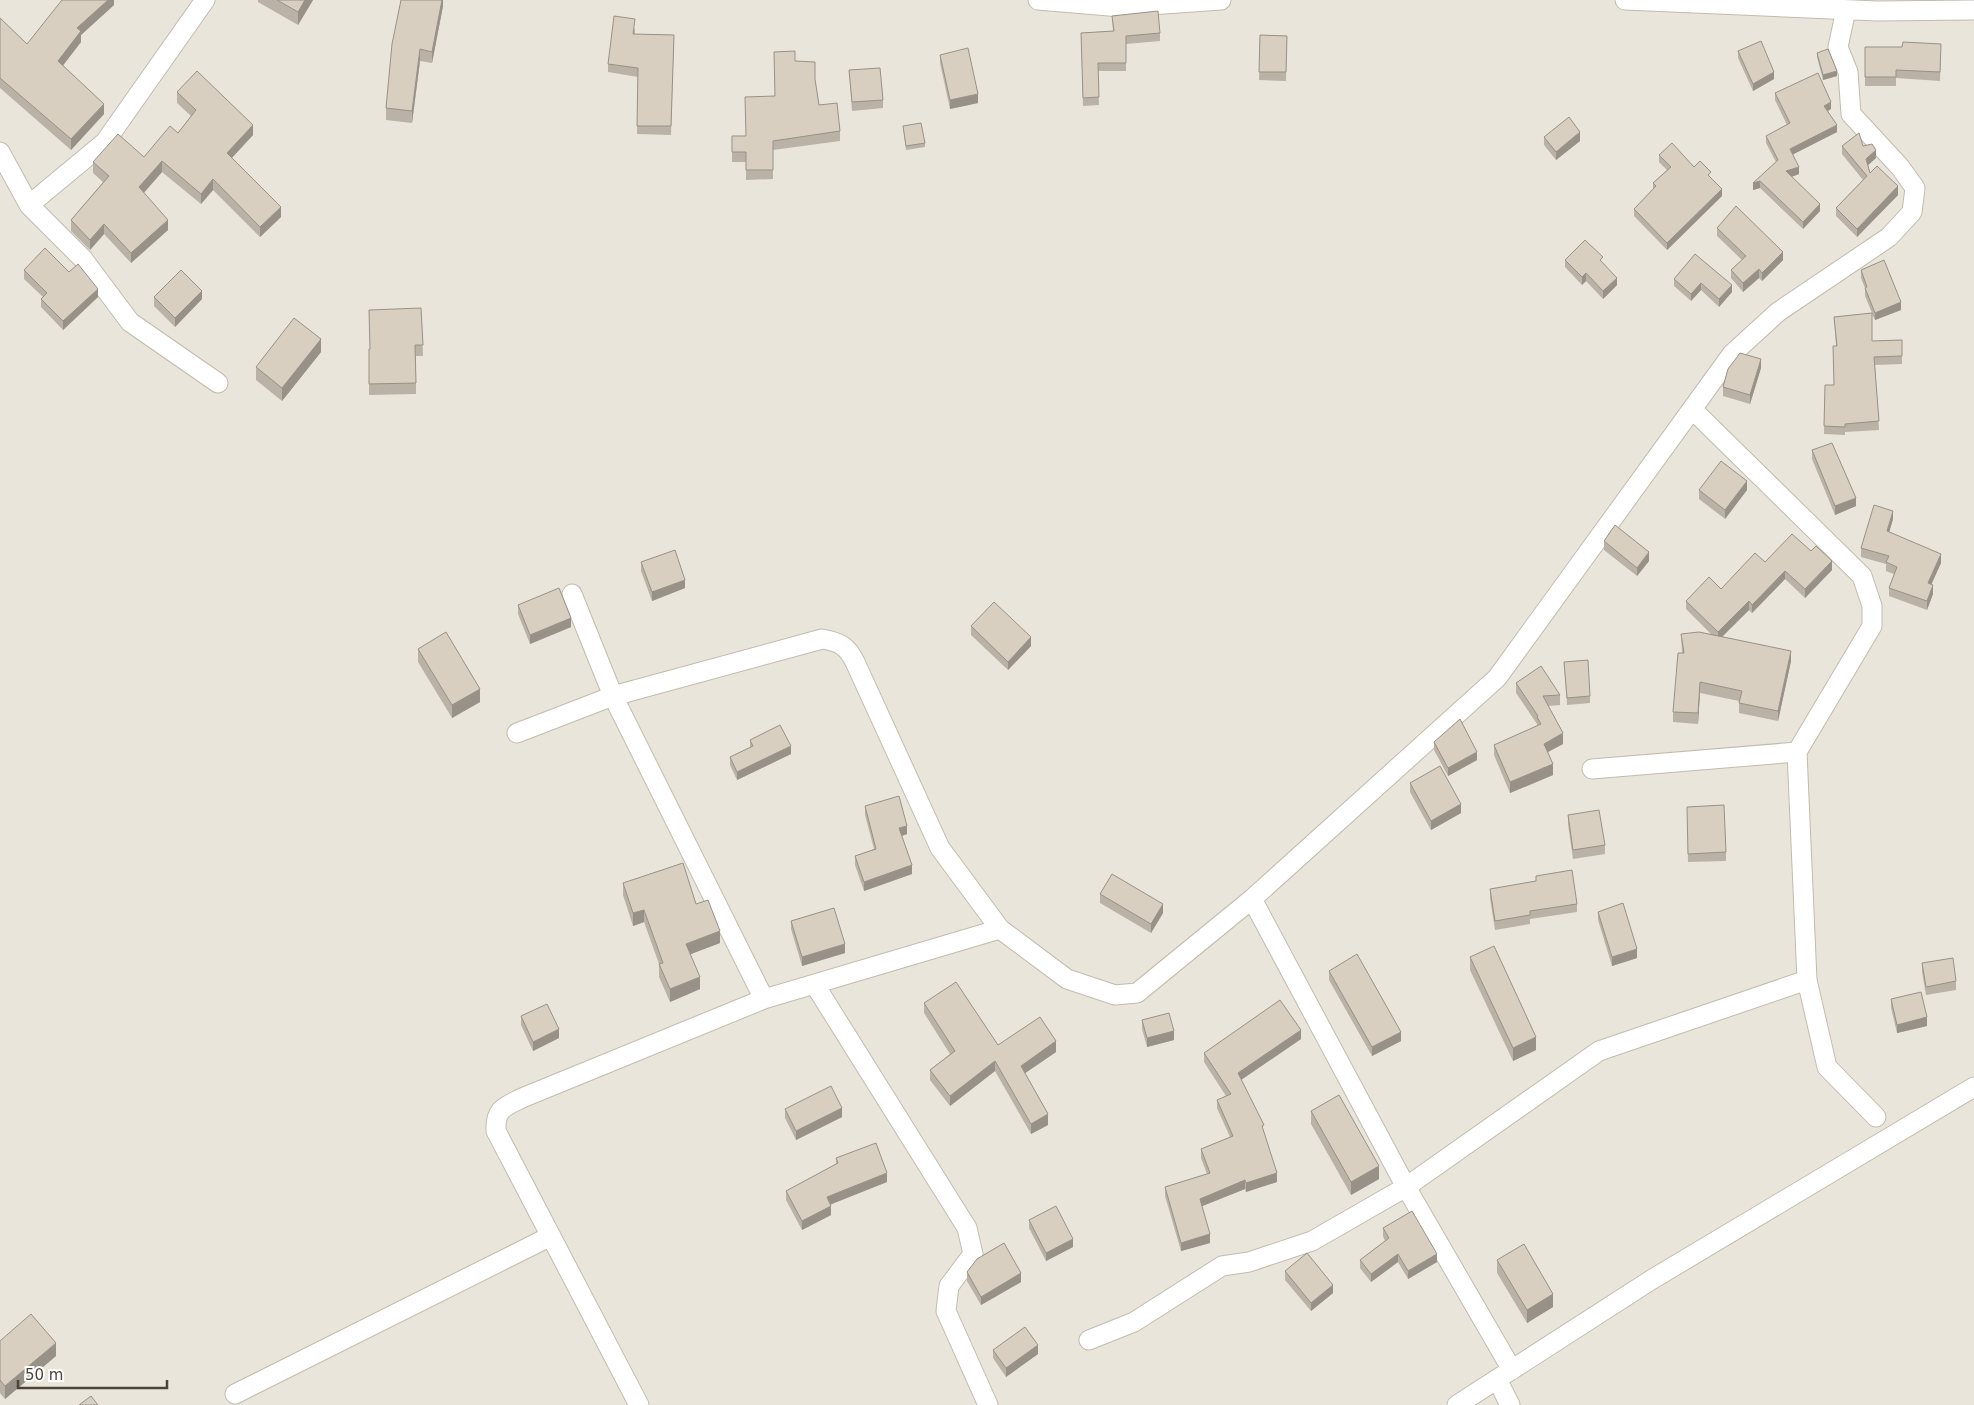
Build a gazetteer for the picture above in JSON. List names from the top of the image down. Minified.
{"scale_bar":"50 m"}
